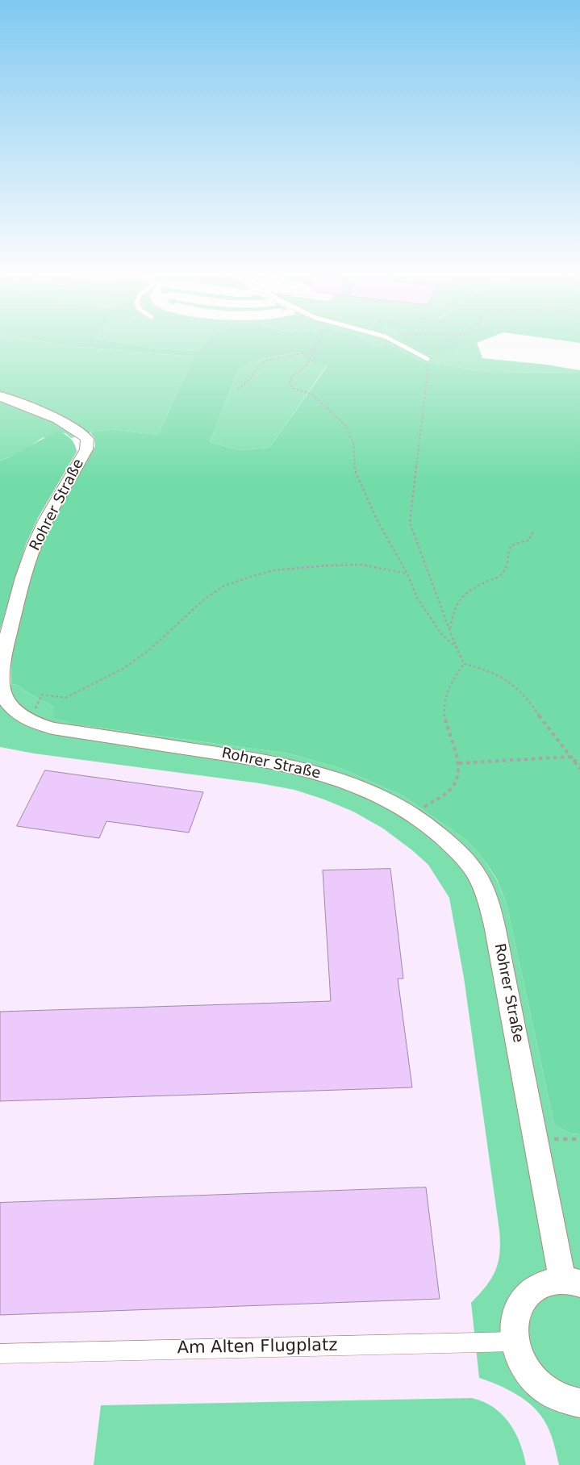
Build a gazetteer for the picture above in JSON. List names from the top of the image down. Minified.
{"streets":{"main road":["Rohrer Straße"],"street":["Am Alten Flugplatz"]}}
